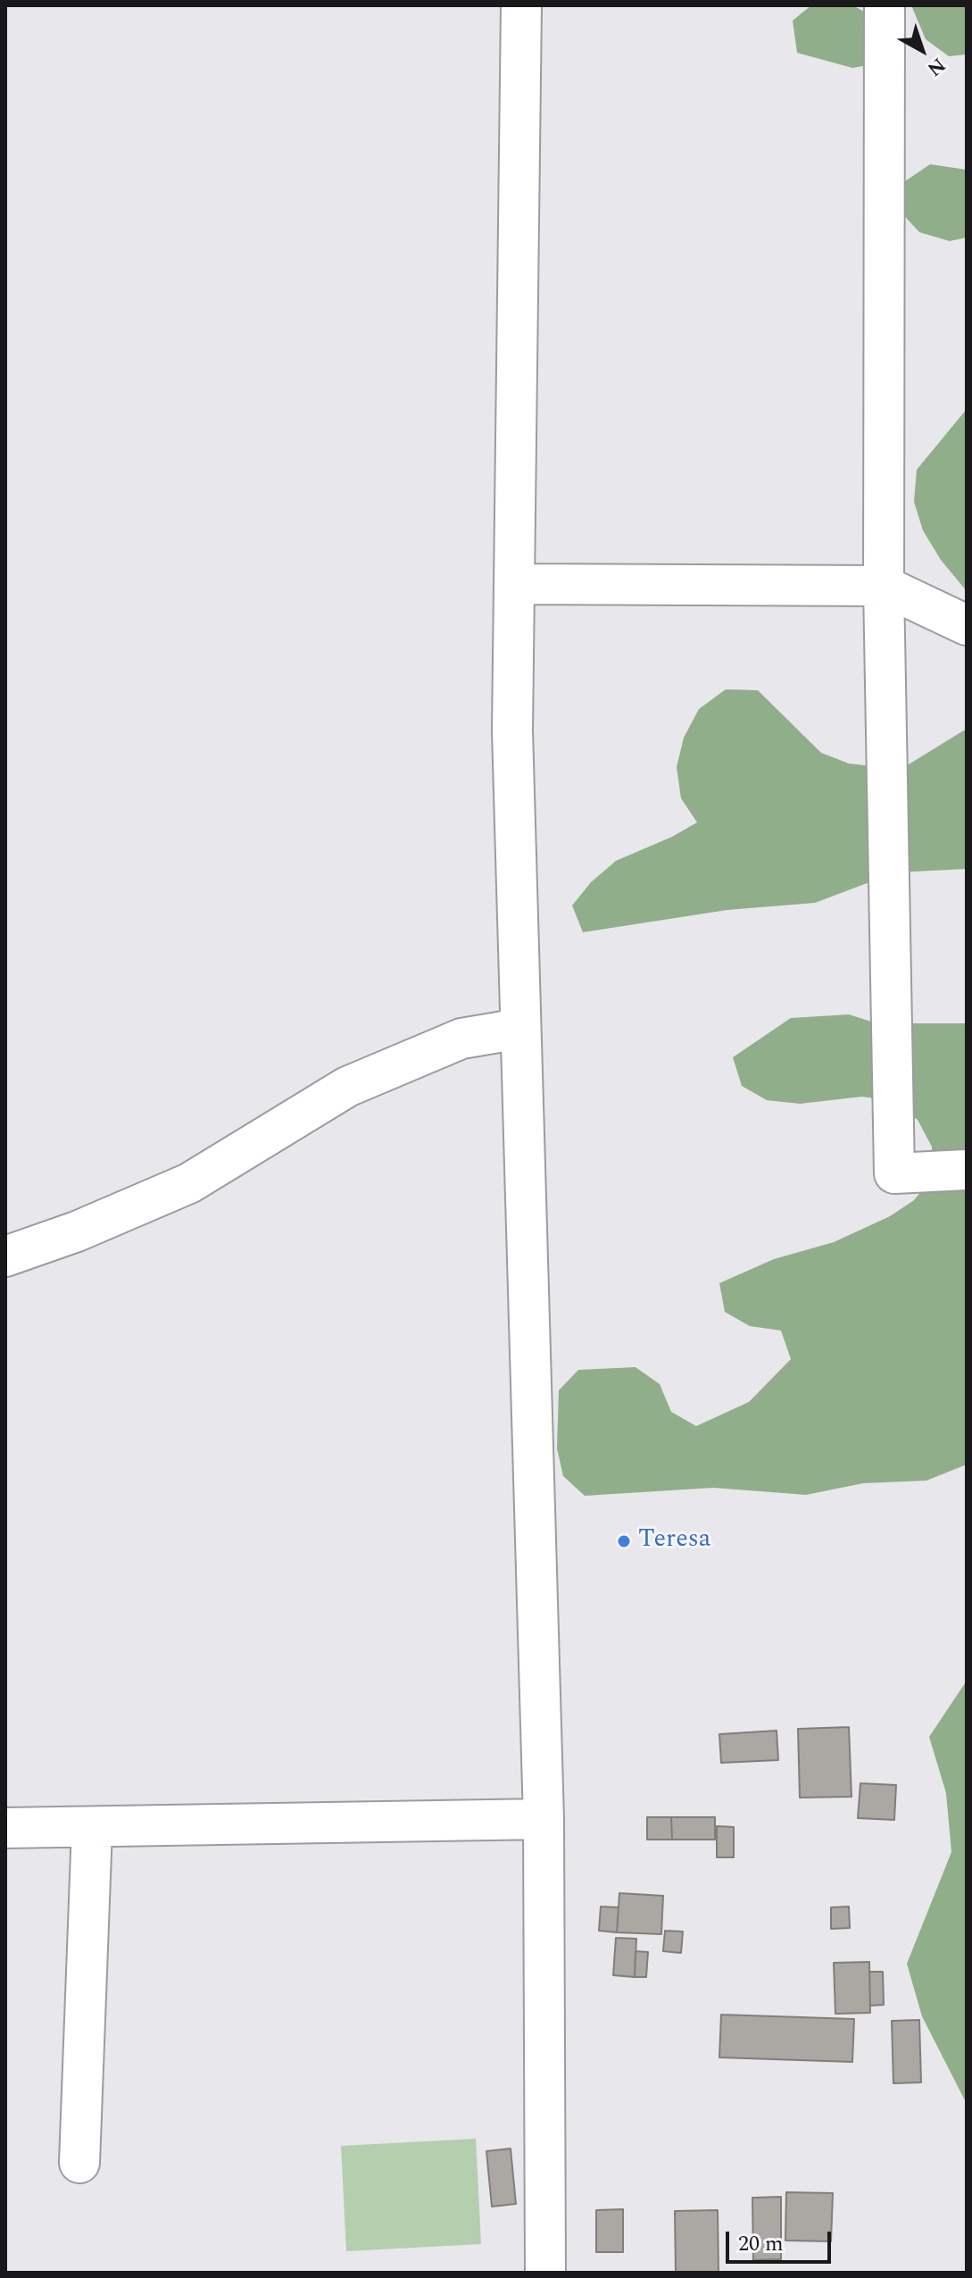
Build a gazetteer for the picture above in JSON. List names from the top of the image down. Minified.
{"places":["Teresa"],"scale_bar":"20 m","north":"bottom right"}
